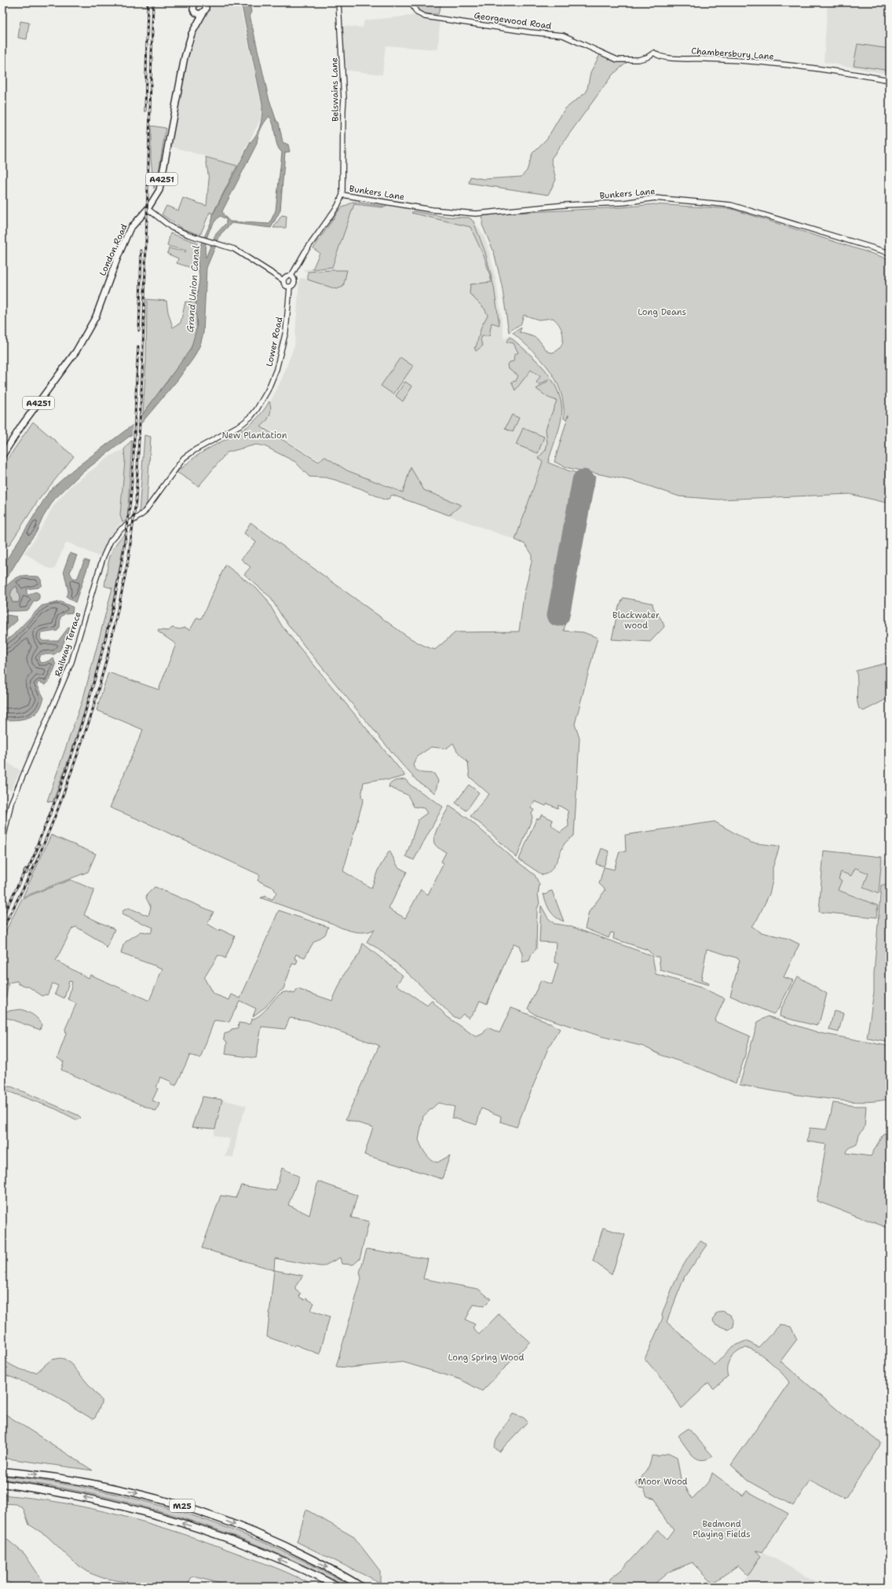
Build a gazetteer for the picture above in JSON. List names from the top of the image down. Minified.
{"streets":{"highway":["M25"],"main road":["A4251","London Road"],"street":["Georgewood Road","Chambersbury Lane","Belswains Lane","Bunkers Lane","Lower Road","Railway Terrace"]},"crossings":[["Georgewood Road","Chambersbury Lane"],["Belswains Lane","Bunkers Lane"],["A4251","London Road"],["Lower Road","Railway Terrace"]],"water":["Grand Union Canal"],"parks":["Long Deans","New Plantation","Blackwater wood","Long Spring Wood","Moor Wood","Bedmond Playing Fields"]}
